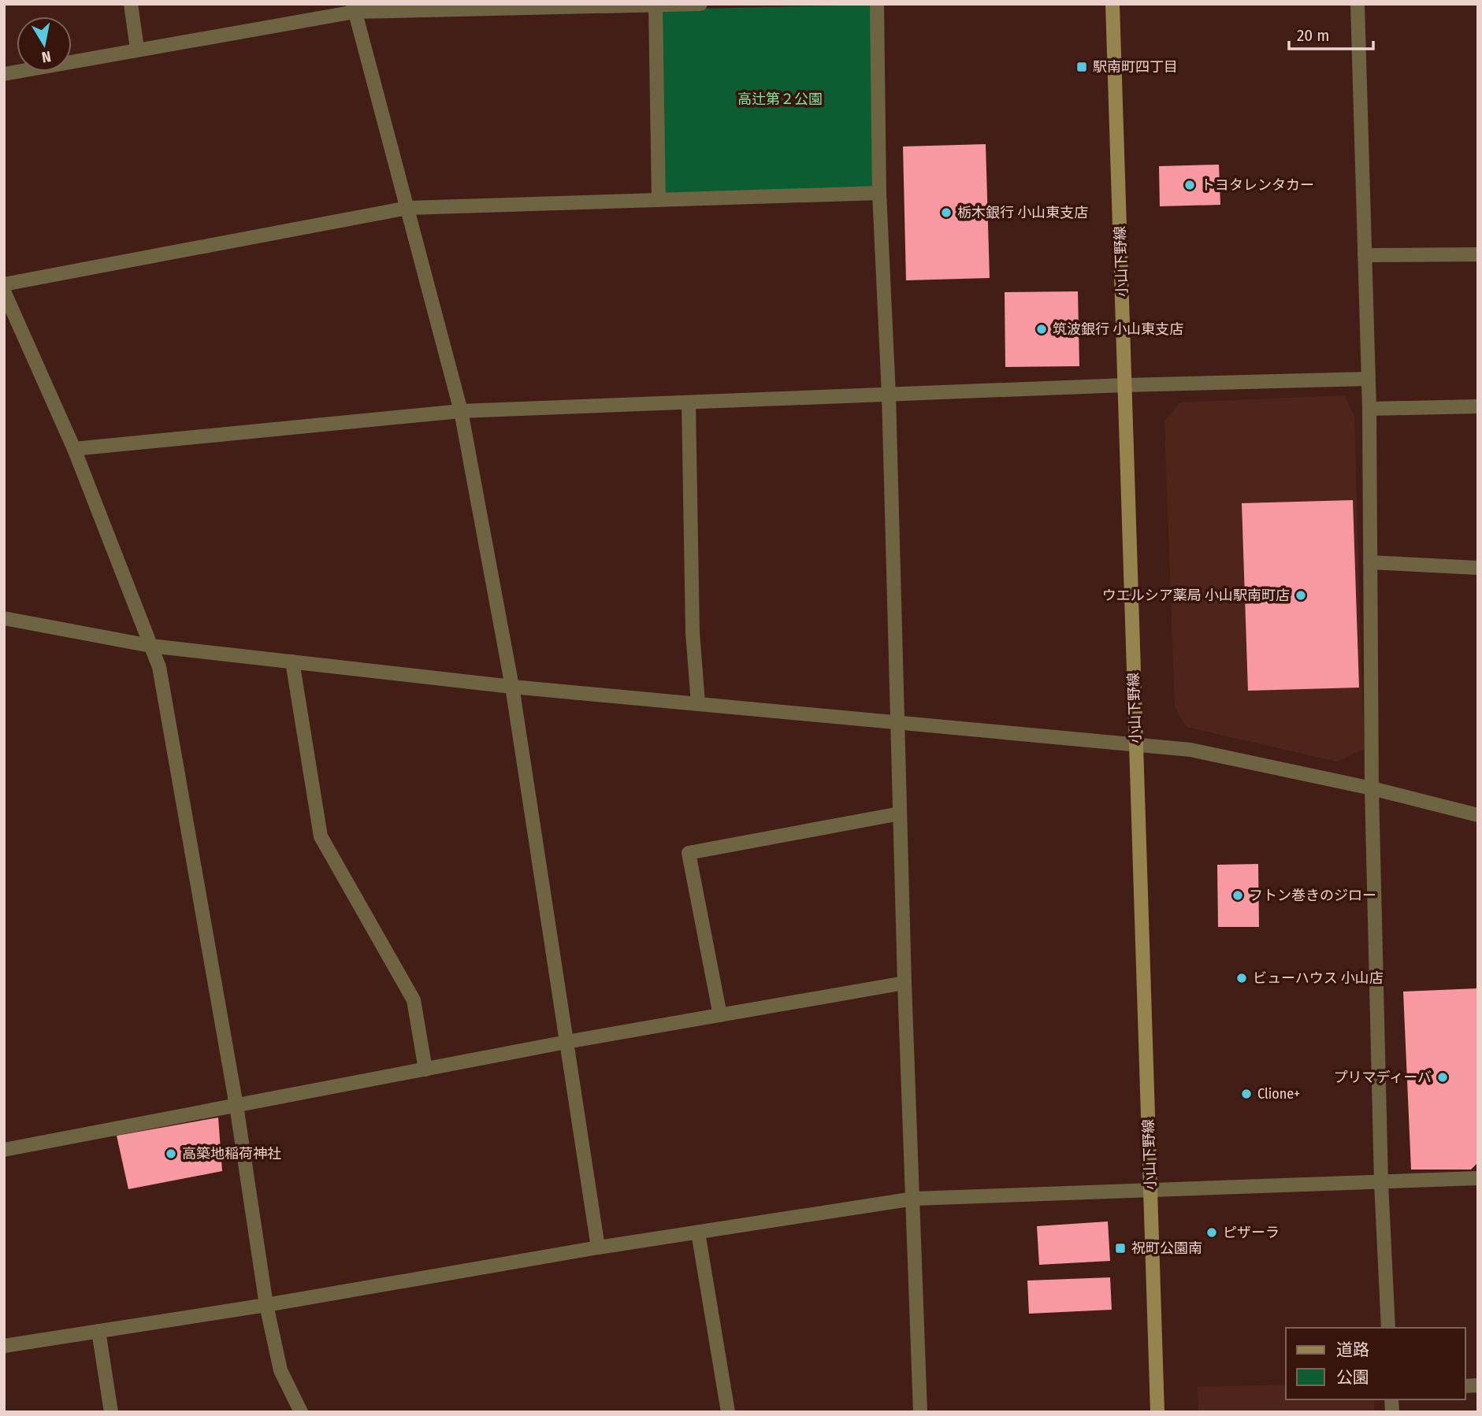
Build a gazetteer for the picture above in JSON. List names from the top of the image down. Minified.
{"streets":{"main road":["小山下野線"]},"parks":["高辻第２公園"],"places":{"transit":["駅南町四丁目","祝町公園南"],"other":["トヨタレンタカー","栃木銀行 小山東支店","筑波銀行 小山東支店","ウエルシア薬局 小山駅南町店","フトン巻きのジロー","ビューハウス 小山店","プリマディーバ","Clione+","高築地稲荷神社","ピザーラ"]},"legend":["道路","公園"],"scale_bar":"20 m","north":"bottom"}
